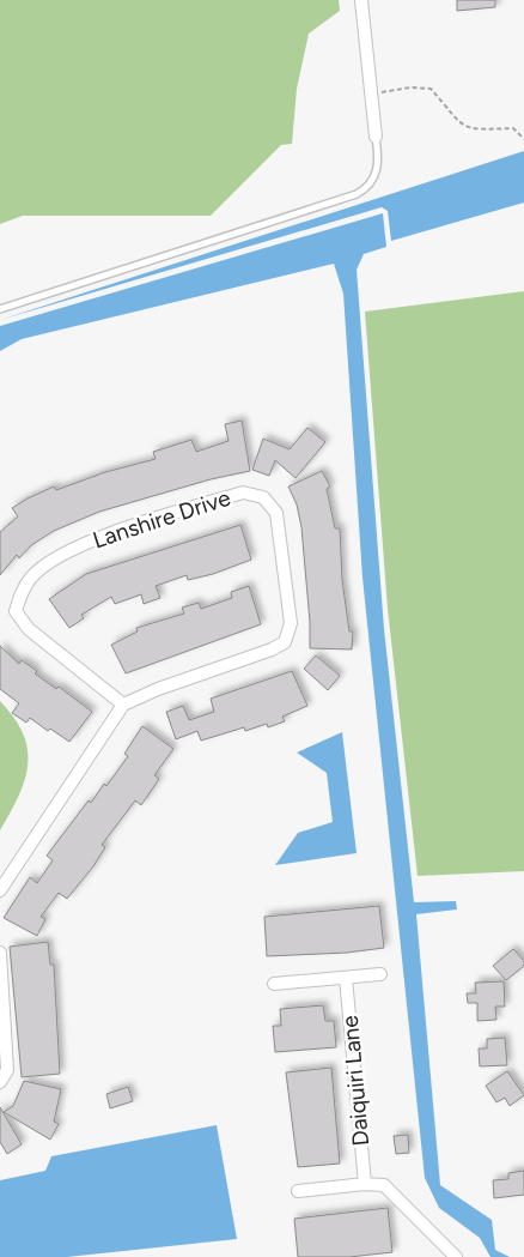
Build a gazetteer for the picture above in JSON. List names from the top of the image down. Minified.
{"streets":{"street":["Lanshire Drive","Daiquiri Lane"]}}
